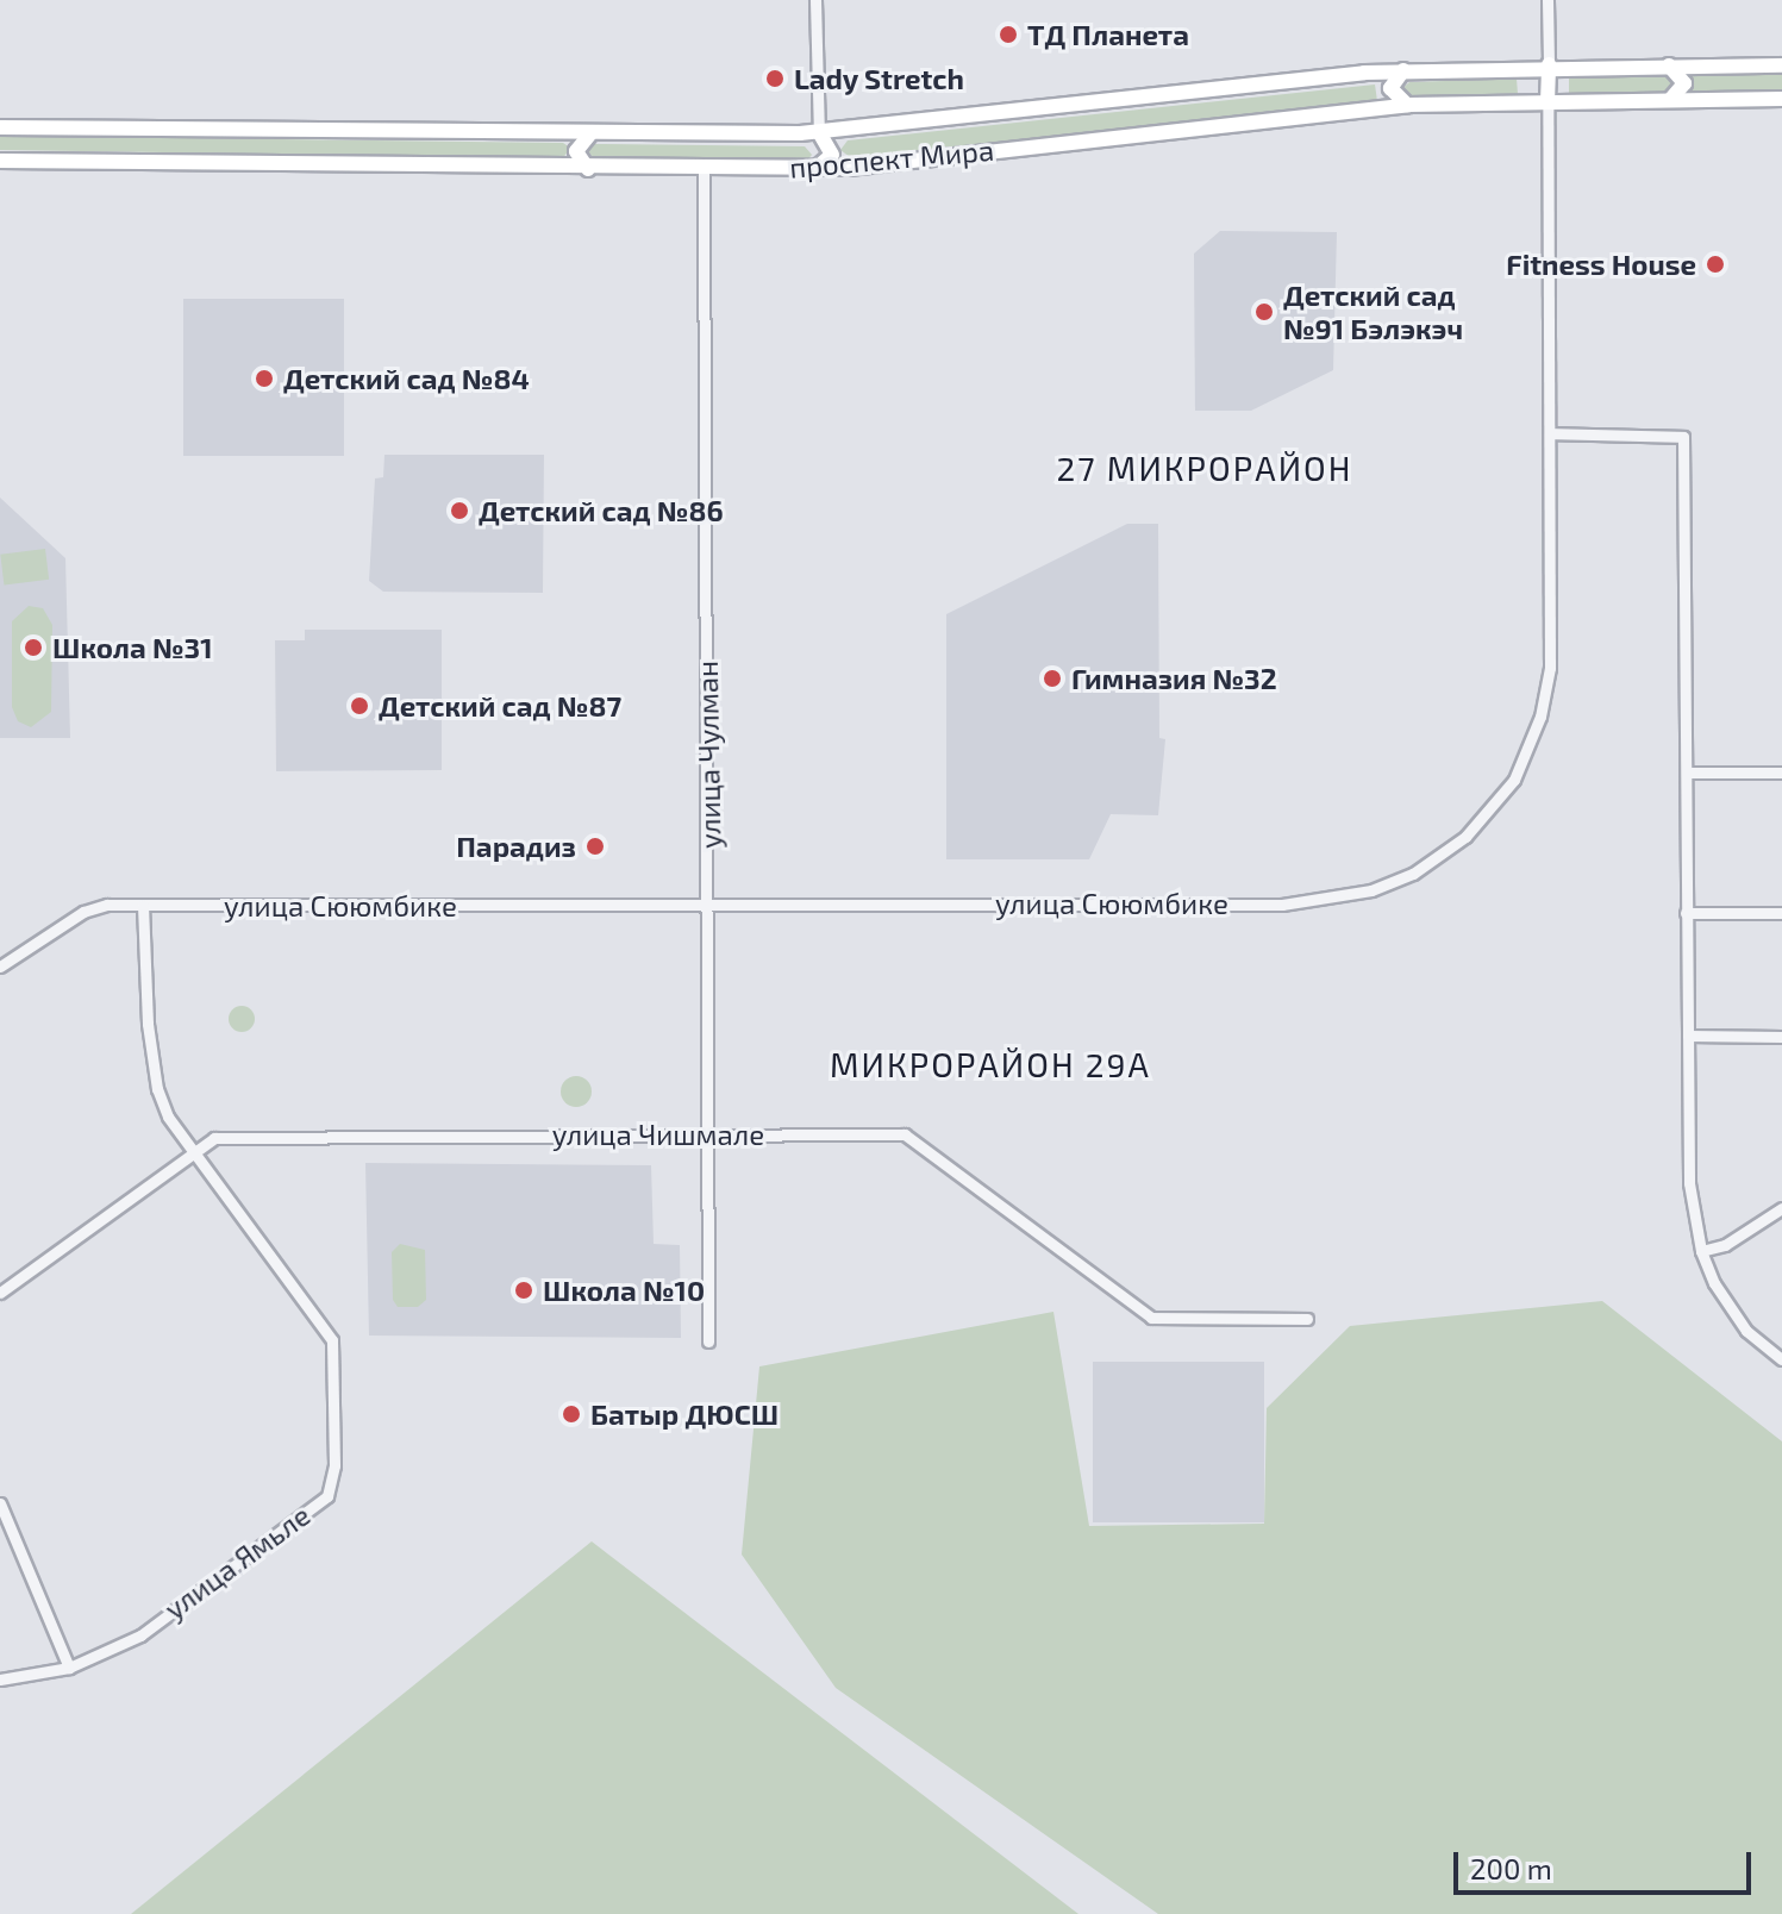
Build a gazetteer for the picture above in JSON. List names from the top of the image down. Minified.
{"streets":{"main road":["проспект Мира"],"street":["улица Чулман","улица Сююмбике","улица Чишмале","улица Ямьле"]},"crossings":[["проспект Мира","улица Чулман"],["проспект Мира","улица Сююмбике"],["улица Чулман","улица Сююмбике"],["улица Чулман","улица Чишмале"],["улица Чишмале","улица Ямьле"]],"districts":["27 МИКРОРАЙОН","МИКРОРАЙОН 29А"],"places":["ТД Планета","Lady Stretch","Fitness House","Детский сад №91 Бэлэкэч","Детский сад №84","Детский сад №86","Школа №31","Гимназия №32","Детский сад №87","Парадиз","Школа №10","Батыр ДЮСШ"],"scale_bar":"200 m"}
